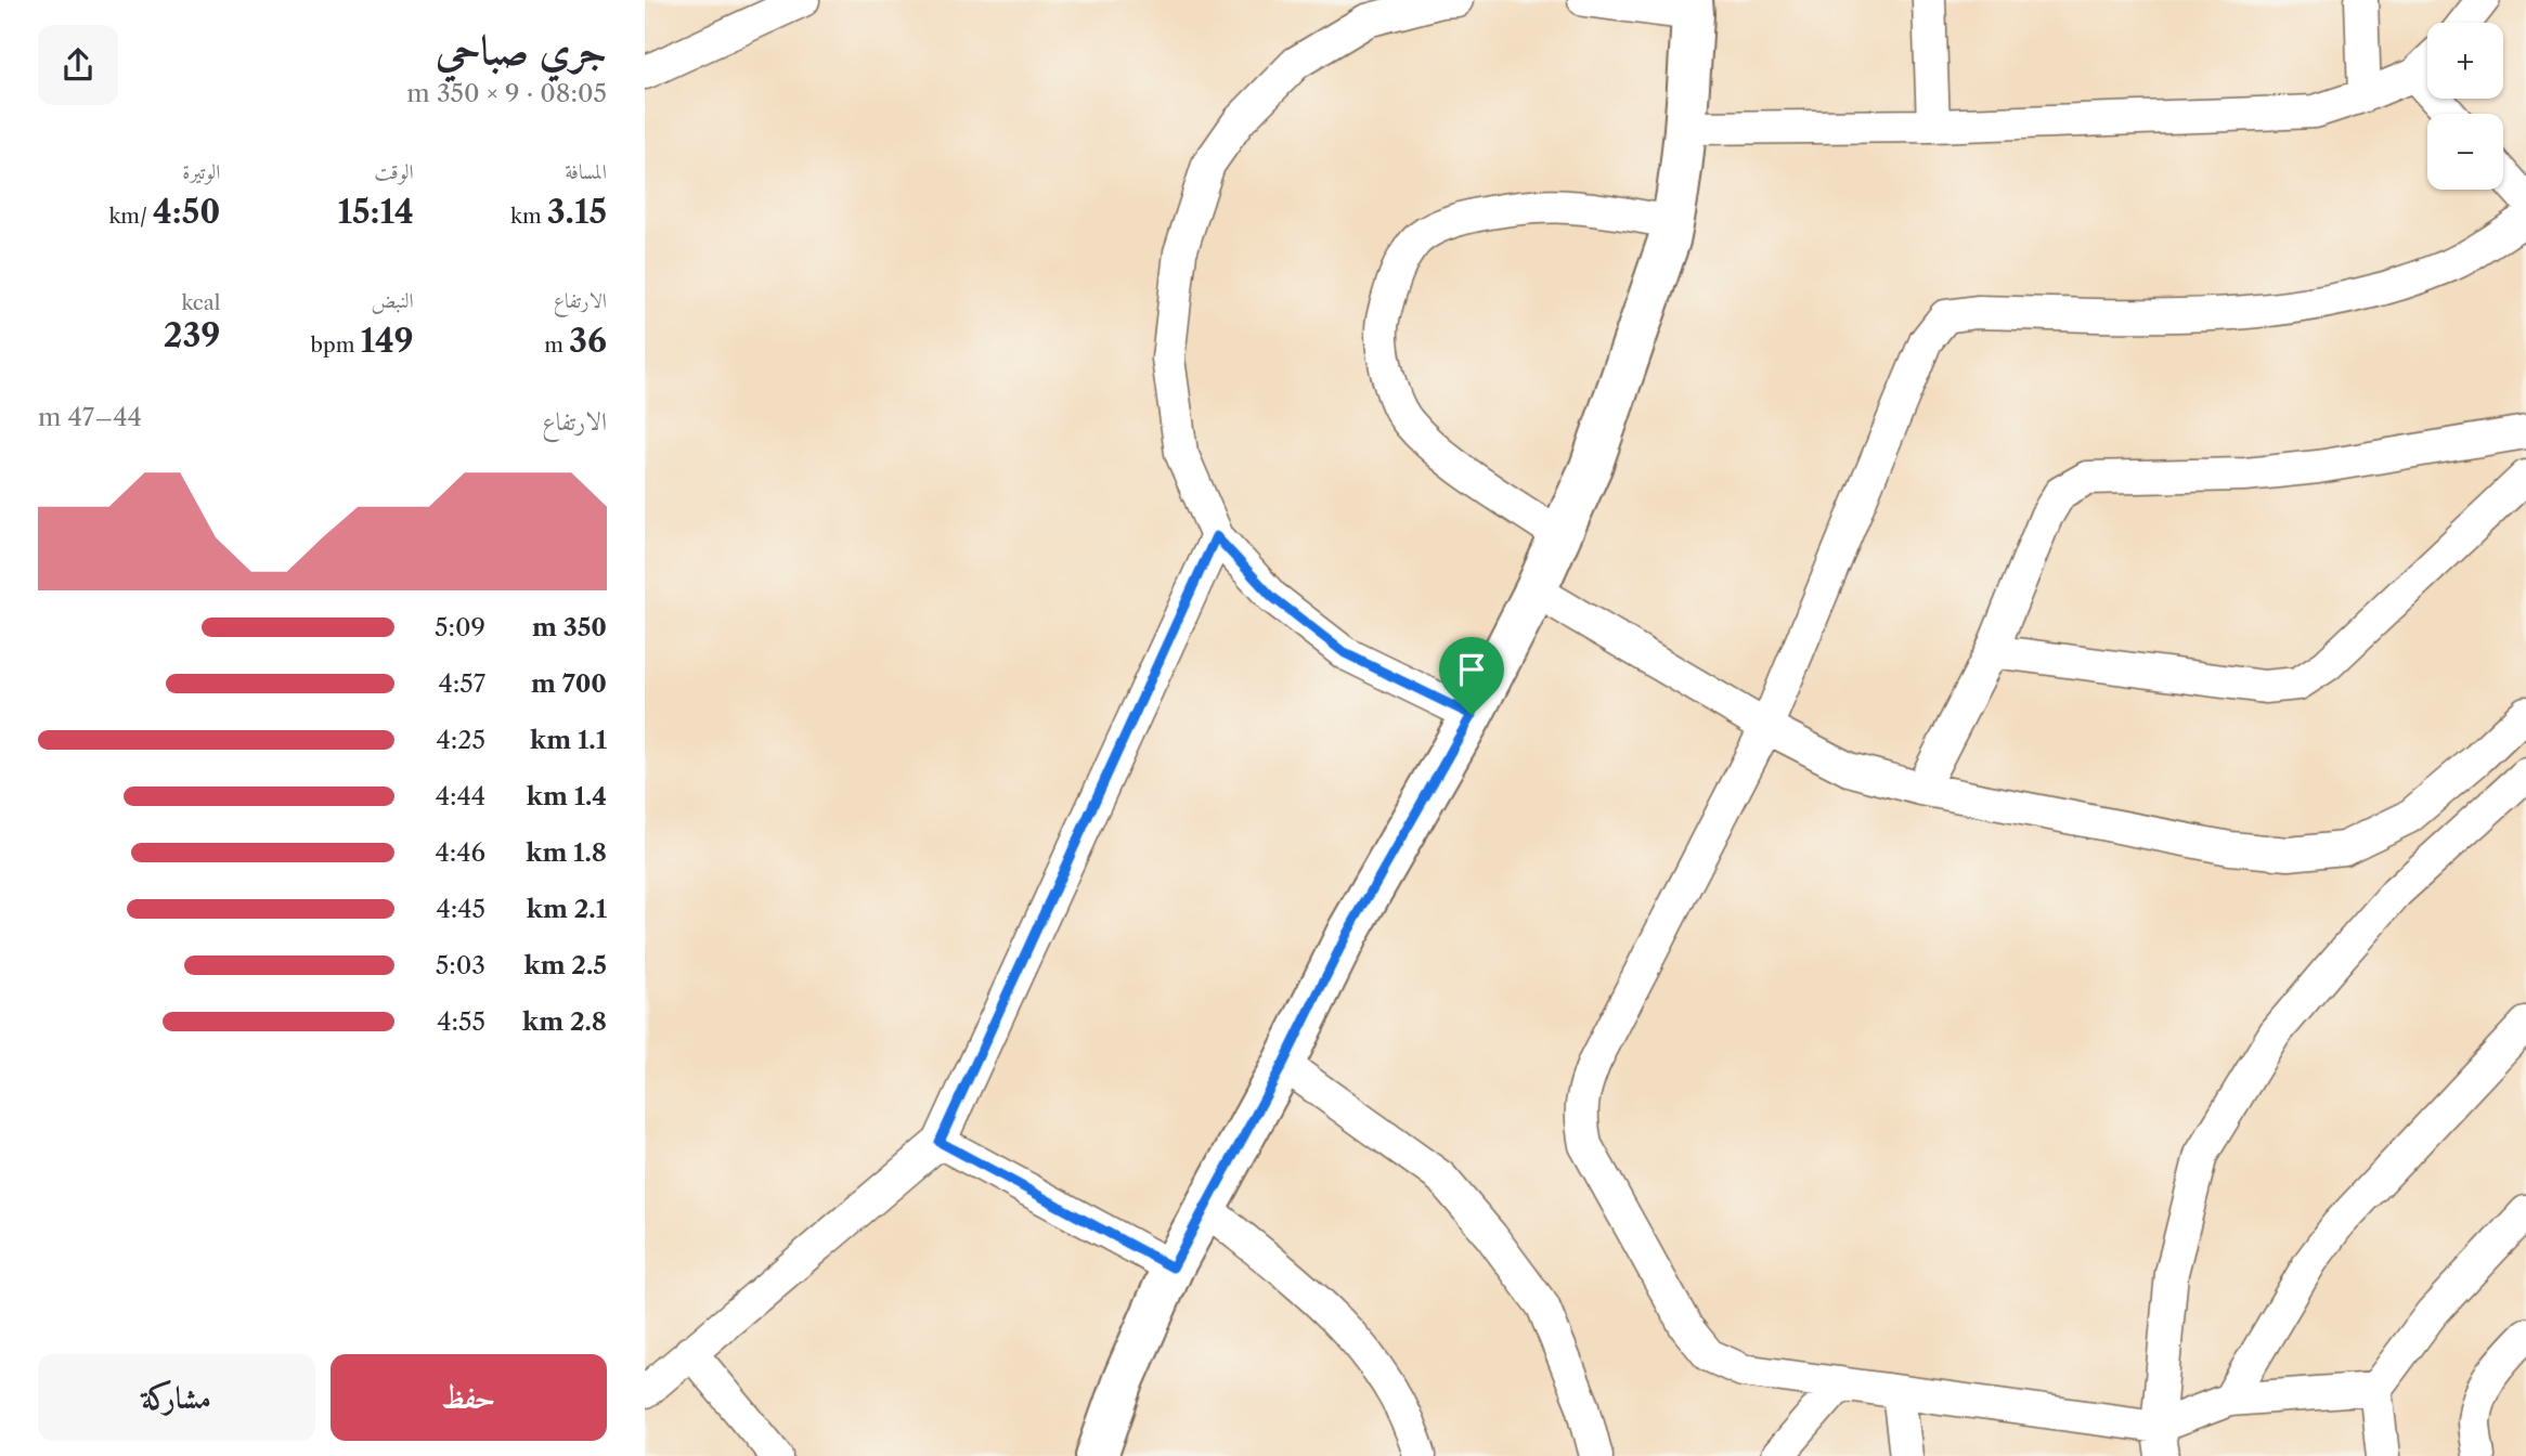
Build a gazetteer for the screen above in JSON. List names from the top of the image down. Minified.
{"page":{"heading":["جري صباحي","08:05 · 9 × 350 m"],"map_buttons":["+","−"],"stats":[["المسافة","3.15 km"],["الوقت","15:14"],["الوتيرة","4:50 /km"],["الارتفاع","36 m"],["النبض","149 bpm"],["kcal","239"]],"chart":["الارتفاع","44–47 m"],"list":[{"name":"350 m","note":"5:09"},{"name":"700 m","note":"4:57"},{"name":"1.1 km","note":"4:25"},{"name":"1.4 km","note":"4:44"},{"name":"1.8 km","note":"4:46"},{"name":"2.1 km","note":"4:45"},{"name":"2.5 km","note":"5:03"},{"name":"2.8 km","note":"4:55"}],"buttons":["حفظ","مشاركة"]}}
